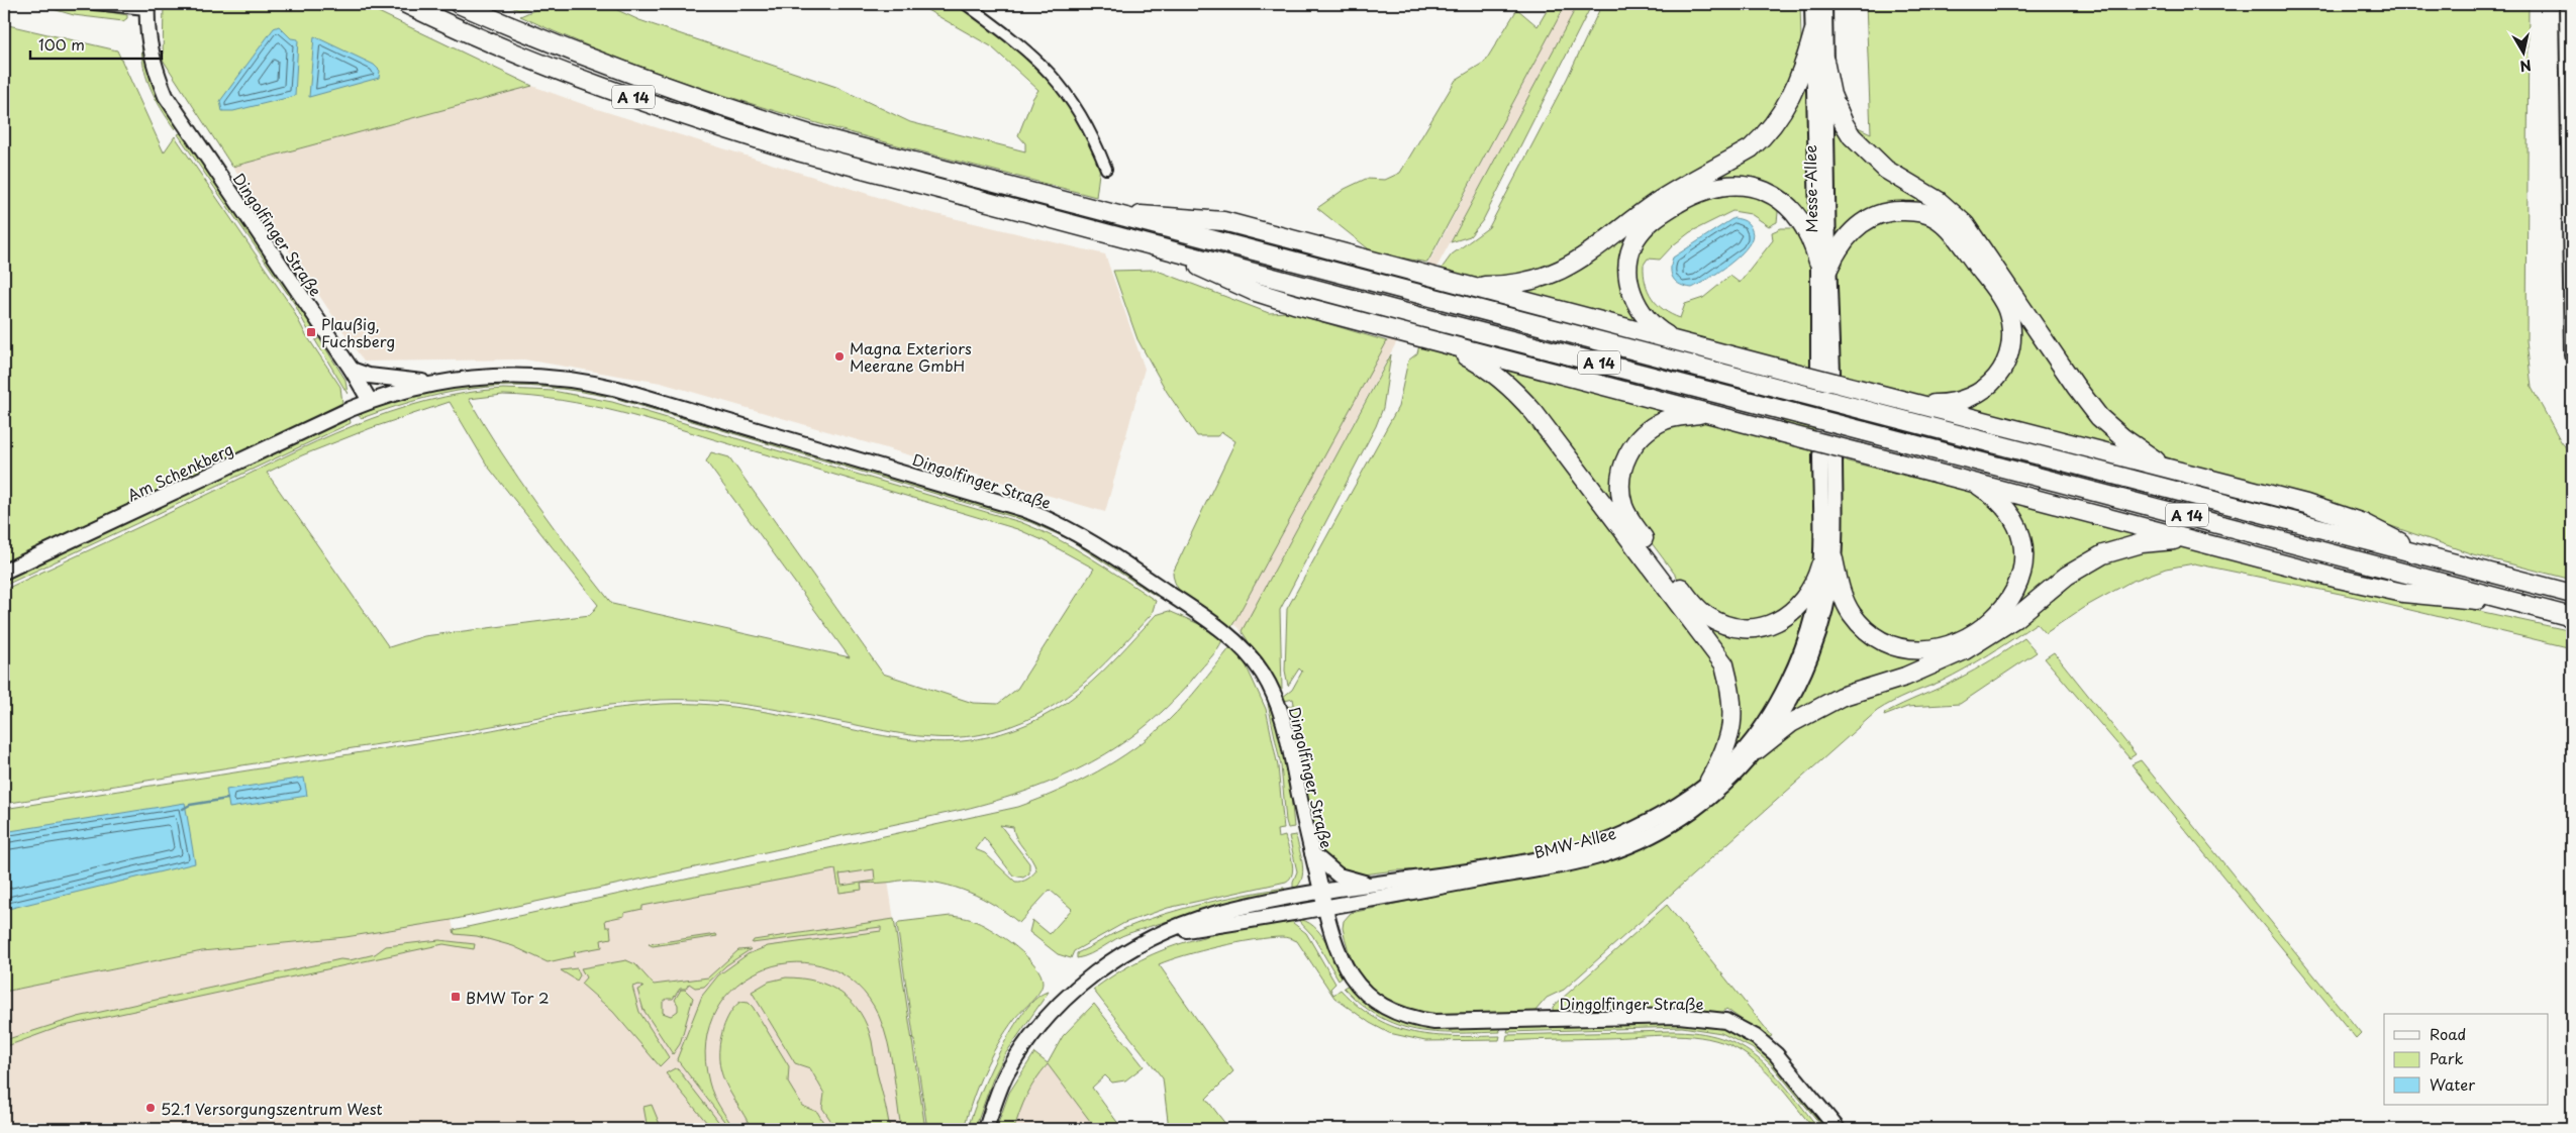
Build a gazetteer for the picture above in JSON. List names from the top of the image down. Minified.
{"streets":{"highway":["A 14"],"main road":["Messe-Allee","Dingolfinger Straße","Am Schenkberg","BMW-Allee"]},"crossings":[["Dingolfinger Straße","Am Schenkberg"],["Dingolfinger Straße","BMW-Allee"]],"places":{"transit":["Plaußig, Fuchsberg","BMW Tor 2"],"other":["Magna Exteriors Meerane GmbH","52.1 Versorgungszentrum West"]},"legend":["Road","Park","Water"],"scale_bar":"100 m","north":"bottom"}
